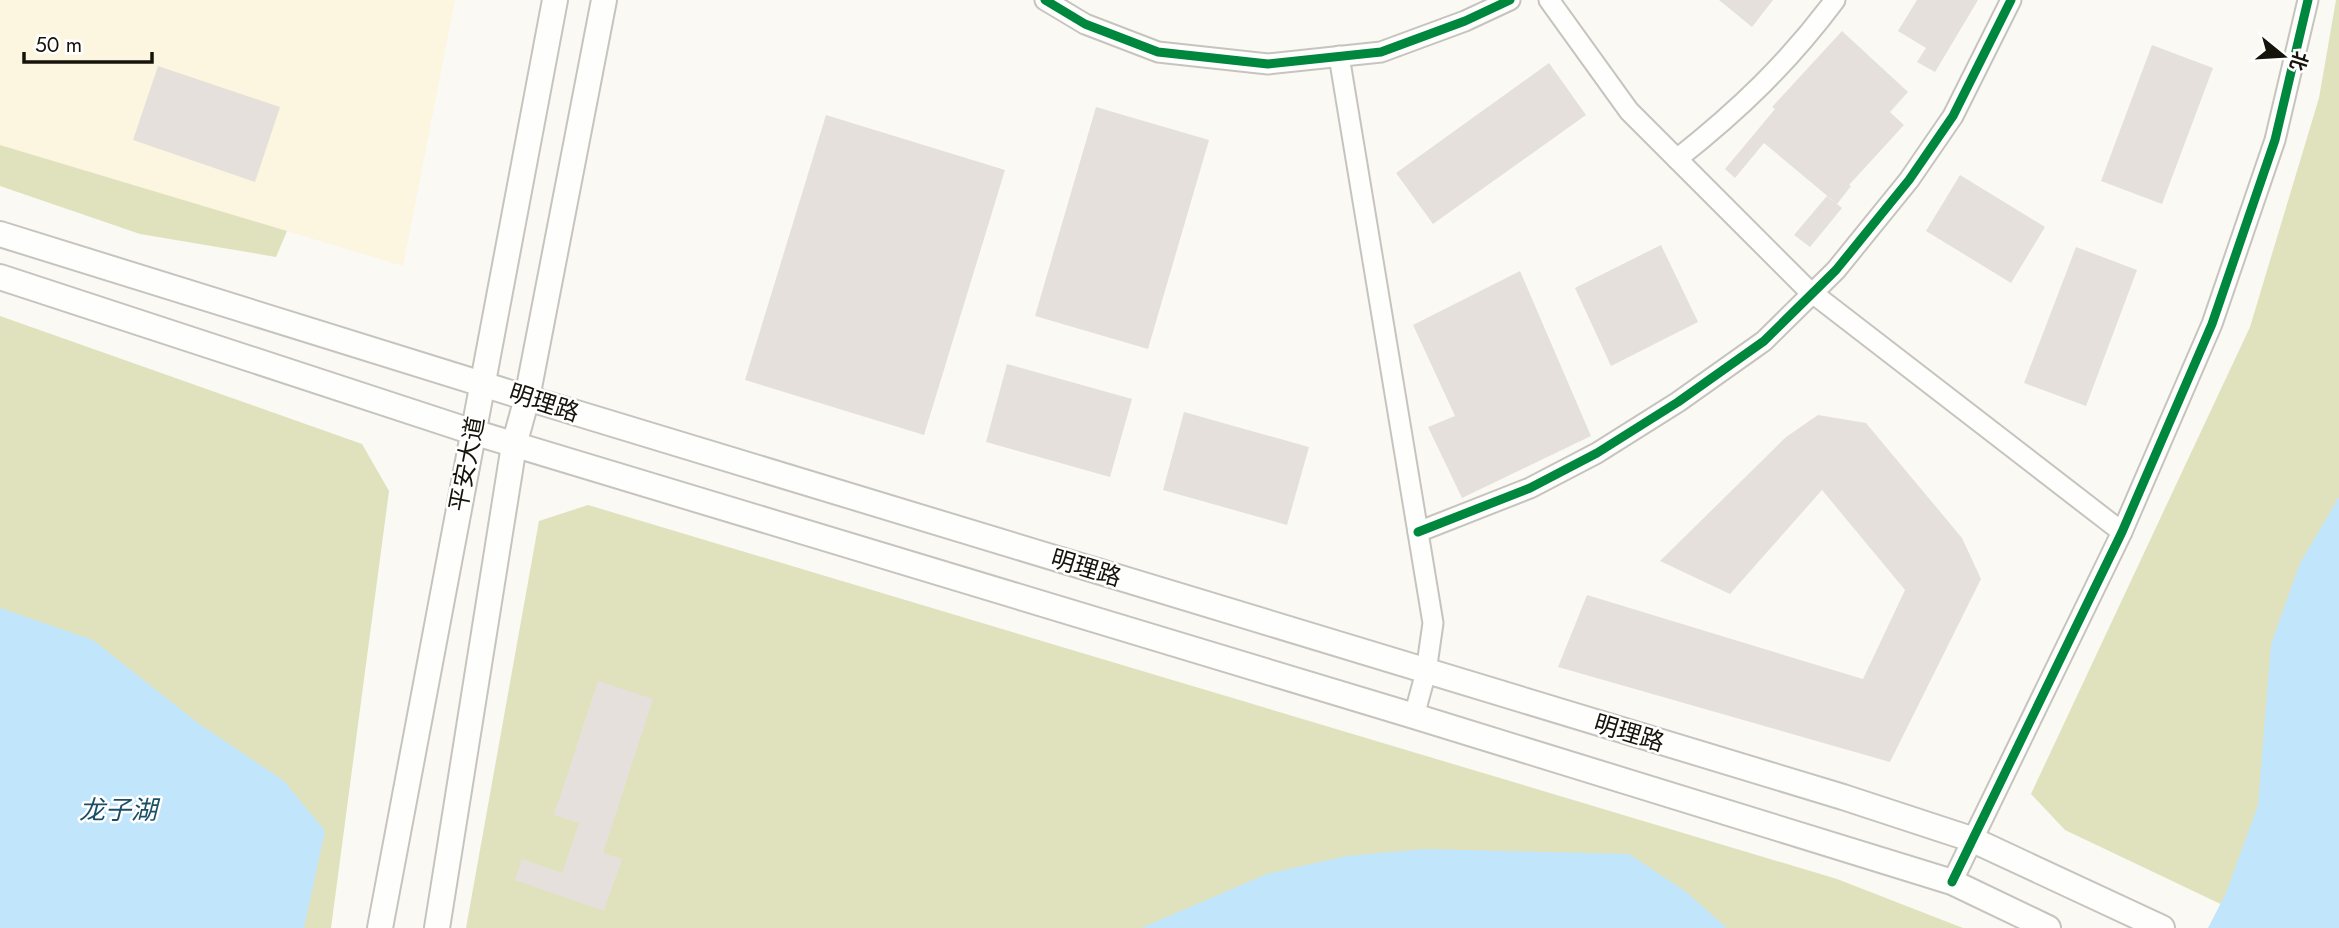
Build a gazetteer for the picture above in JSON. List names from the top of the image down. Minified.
{"streets":{"main road":["明理路","平安大道"]},"crossings":[["明理路","平安大道"]],"water":["龙子湖"],"scale_bar":"50 m","north":"right"}
